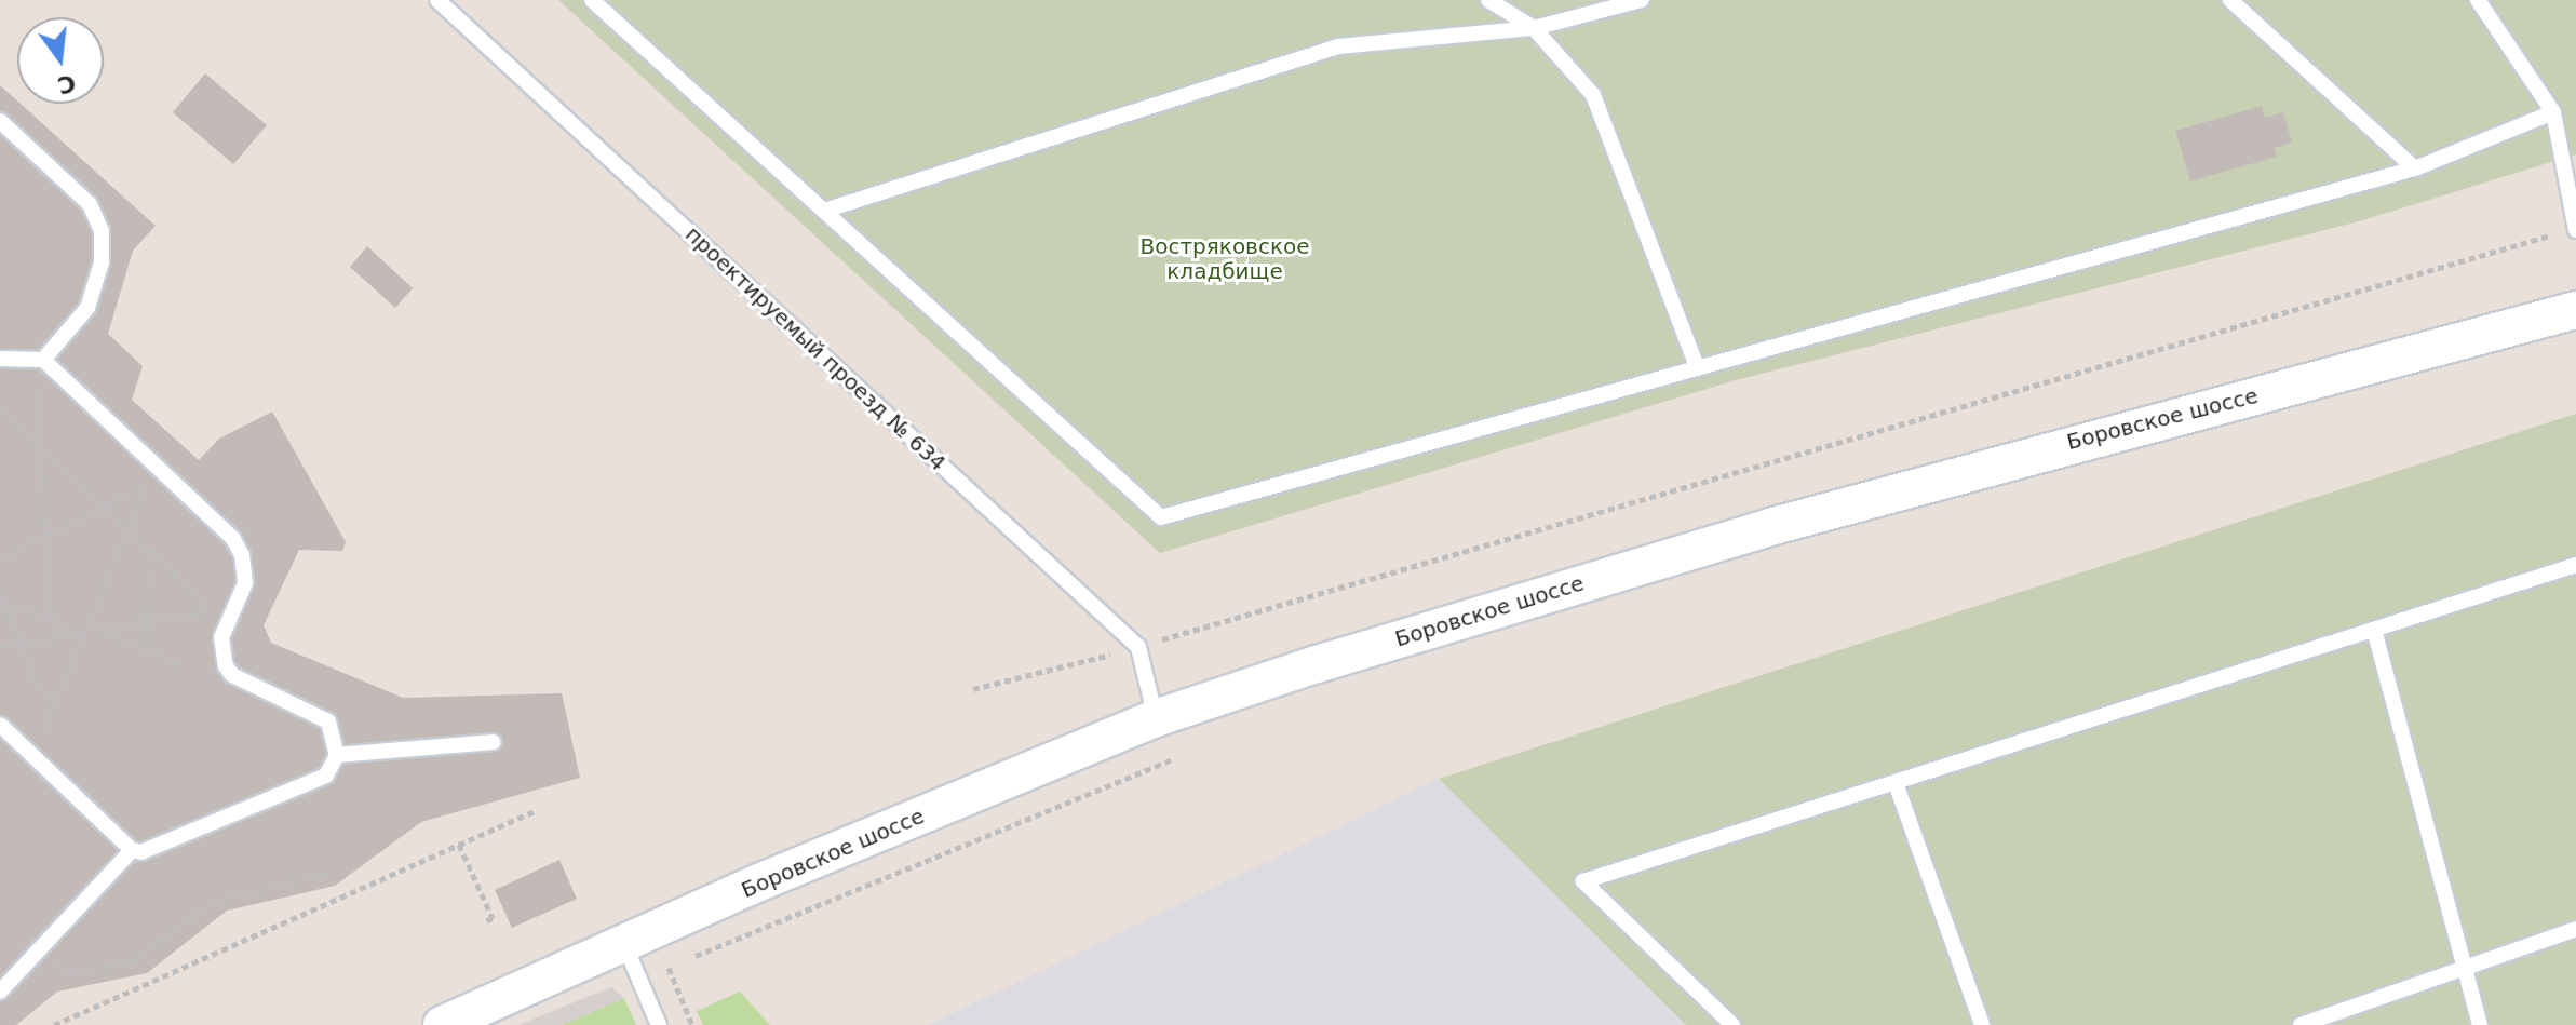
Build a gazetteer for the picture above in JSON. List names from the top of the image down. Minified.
{"streets":{"street":["Боровское шоссе"],"lane":["проектируемый проезд № 634"]},"parks":["Востряковское кладбище"],"north":"bottom"}
